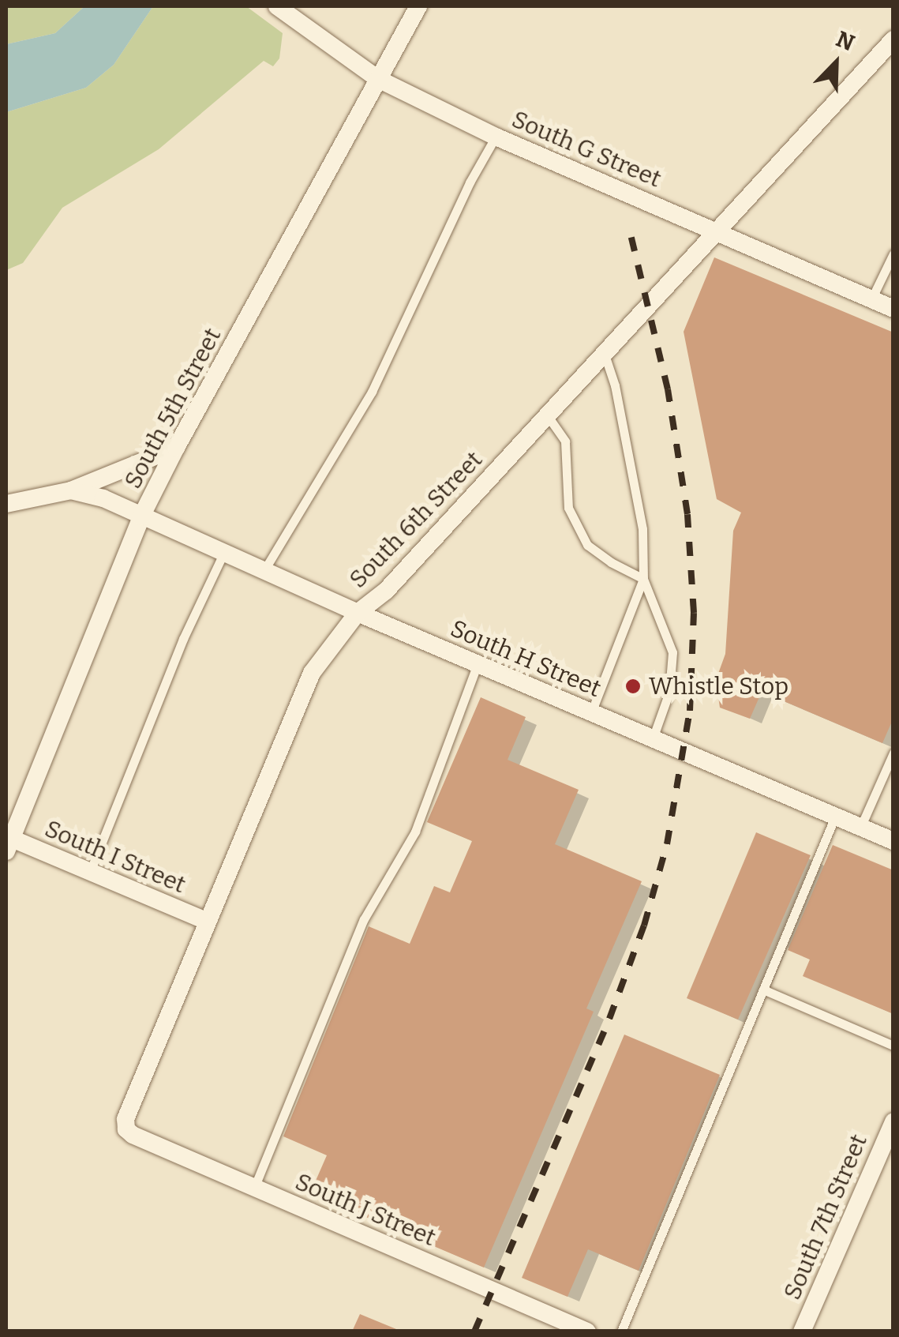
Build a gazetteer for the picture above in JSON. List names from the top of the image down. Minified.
{"streets":{"street":["South G Street","South 5th Street","South 6th Street","South H Street","South I Street","South J Street","South 7th Street"]},"crossings":[["South G Street","South 5th Street"],["South G Street","South 6th Street"],["South 5th Street","South H Street"],["South 5th Street","South I Street"],["South 6th Street","South H Street"],["South 6th Street","South I Street"],["South 6th Street","South J Street"]],"places":["Whistle Stop"],"north":"top right"}
